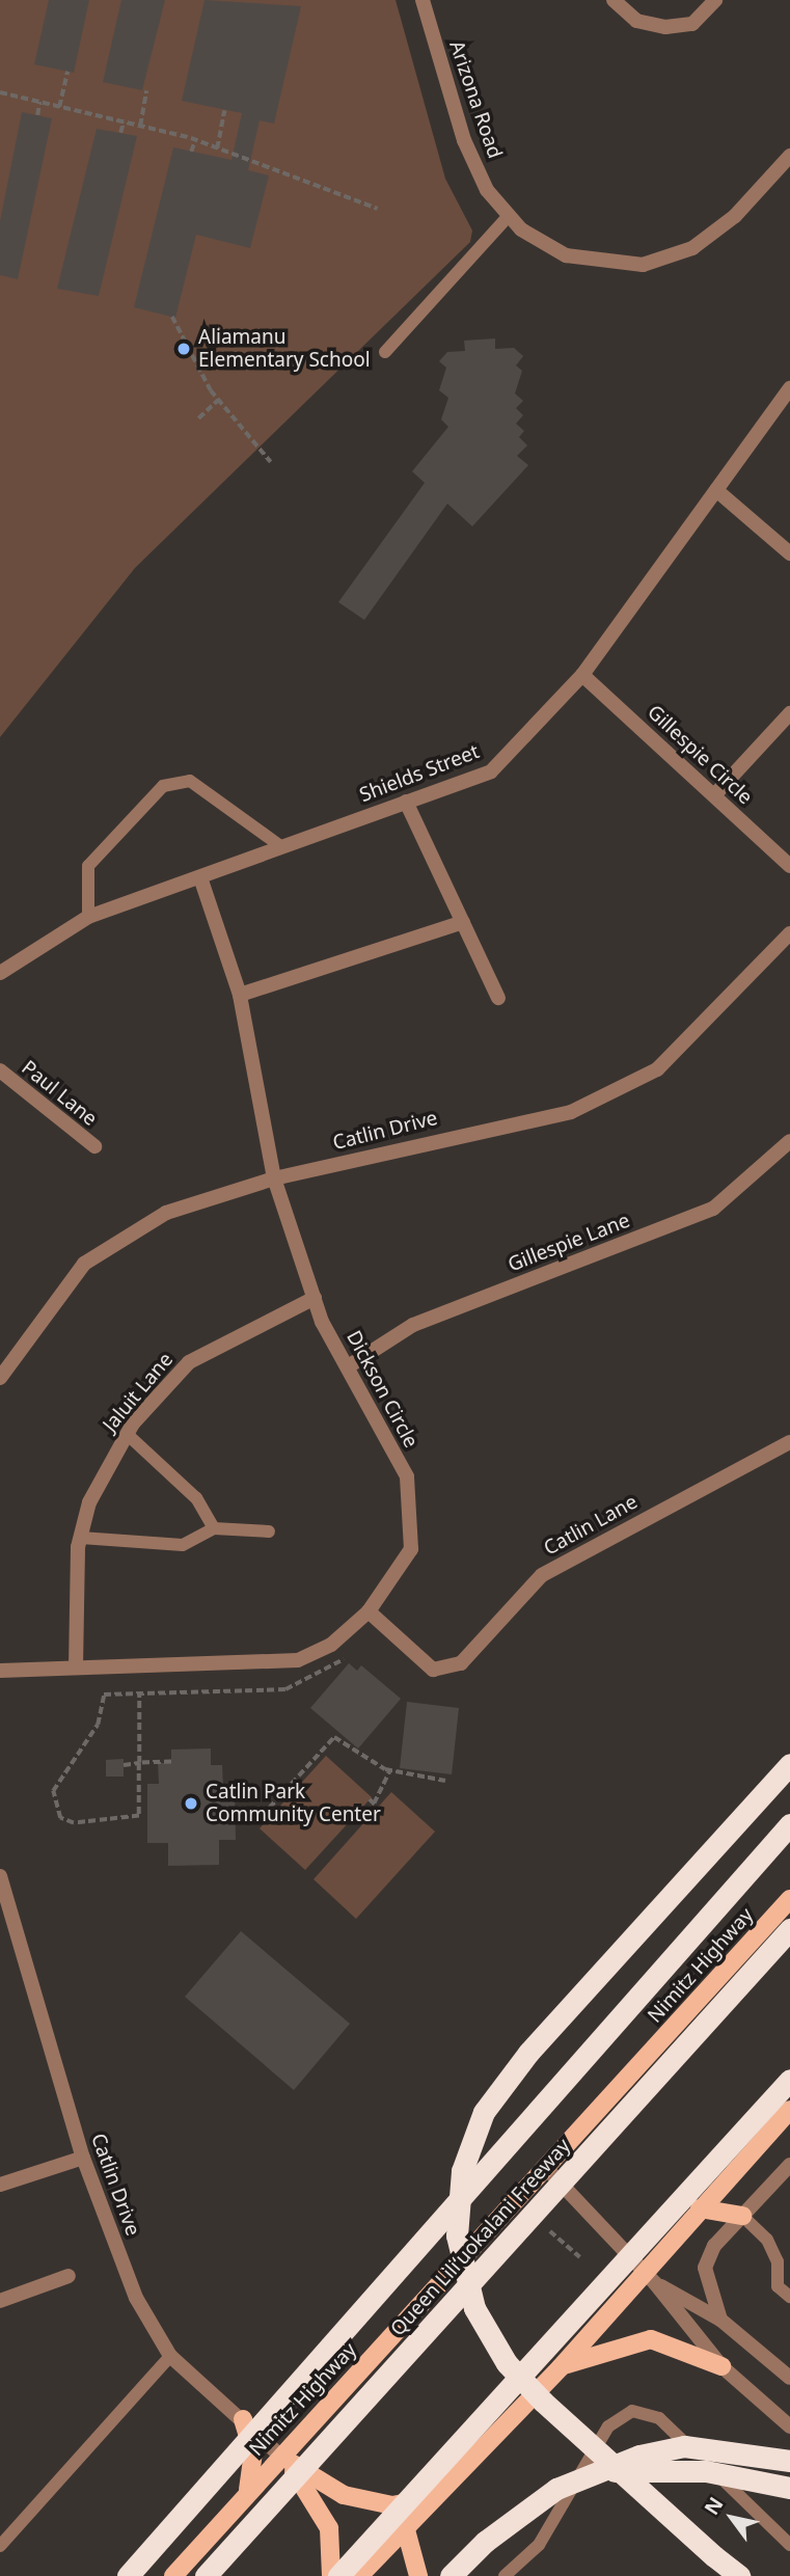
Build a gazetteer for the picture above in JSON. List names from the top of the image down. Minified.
{"streets":{"highway":["Queen Liliʻuokalani Freeway"],"main road":["Nimitz Highway"],"street":["Arizona Road","Gillespie Circle","Shields Street","Paul Lane","Catlin Drive","Gillespie Lane","Dickson Circle","Jaluit Lane","Catlin Lane"]},"crossings":[["Gillespie Circle","Shields Street"],["Shields Street","Dickson Circle"],["Catlin Drive","Dickson Circle"],["Catlin Drive","Nimitz Highway"],["Gillespie Lane","Dickson Circle"],["Dickson Circle","Jaluit Lane"],["Dickson Circle","Catlin Lane"]],"places":["Aliamanu Elementary School","Catlin Park Community Center"],"north":"top left"}
